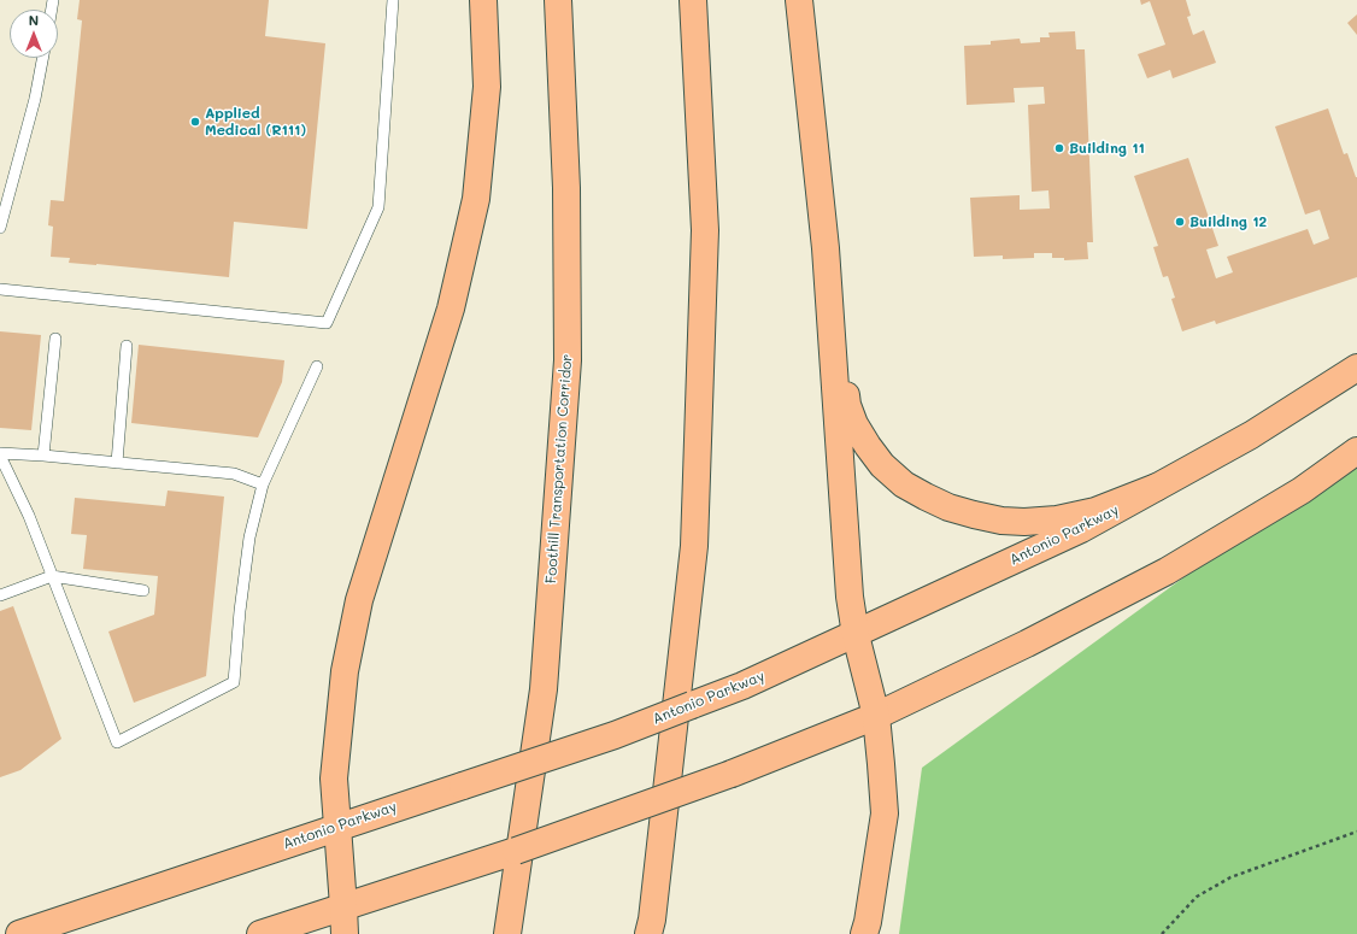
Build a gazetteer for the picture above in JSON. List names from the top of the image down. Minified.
{"streets":{"main road":["Foothill Transportation Corridor","Antonio Parkway"]},"places":["Applied Medical (R111)","Building 11","Building 12"],"north":"top"}
